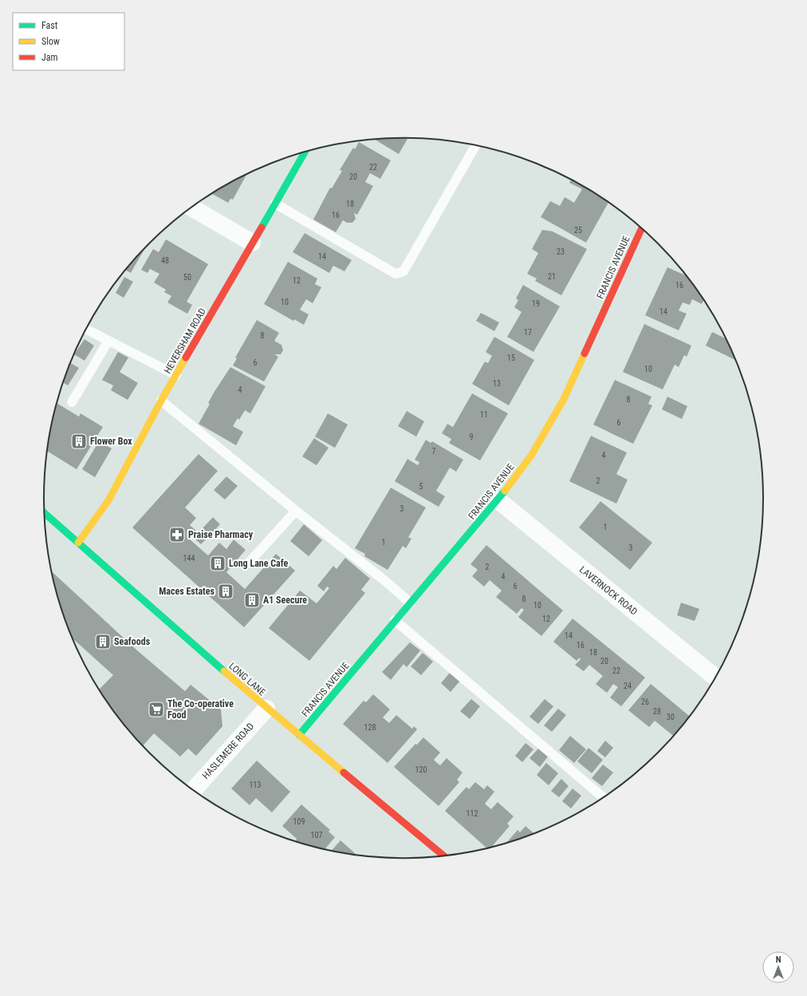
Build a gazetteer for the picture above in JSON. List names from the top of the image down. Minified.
{"streets":{"street":["FRANCIS AVENUE","HEVERSHAM ROAD","LAVERNOCK ROAD","LONG LANE","HASLEMERE ROAD"]},"crossings":[["FRANCIS AVENUE","LAVERNOCK ROAD"],["FRANCIS AVENUE","LONG LANE"],["HEVERSHAM ROAD","LONG LANE"],["LONG LANE","HASLEMERE ROAD"]],"places":{"building":["Flower Box","Long Lane Cafe","Maces Estates","A1 Seecure","Seafoods"],"pharmacy":["Praise Pharmacy"],"supermarket":["The Co-operative Food"]},"house_numbers":["22","20","18","16","25","23","14","48","21","50","12","16","10","19","14","17","8","15","6","10","13","4","8","11","6","9","7","4","2","5","3","1","1","3","144","2","4","6","8","10","12","14","16","18","20","22","24","26","28","30","128","120","113","112","109","107"],"legend":["Fast","Slow","Jam"],"north":"top"}
